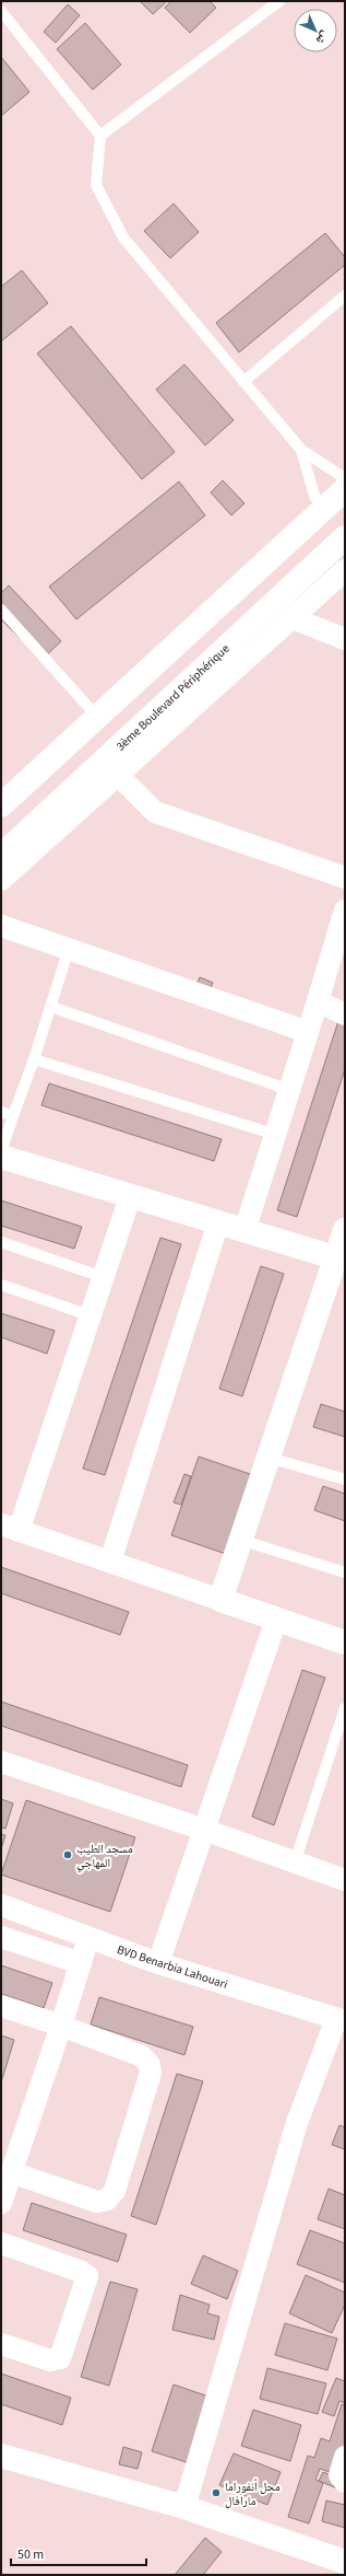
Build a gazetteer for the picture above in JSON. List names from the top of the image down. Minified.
{"streets":{"main road":["3ème Boulevard Périphérique"],"street":["BVD Benarbia Lahouari"]},"places":["مسجد الطيب المهاجي","محل أنفوراما مارافال"],"scale_bar":"50 m","north":"bottom right"}
